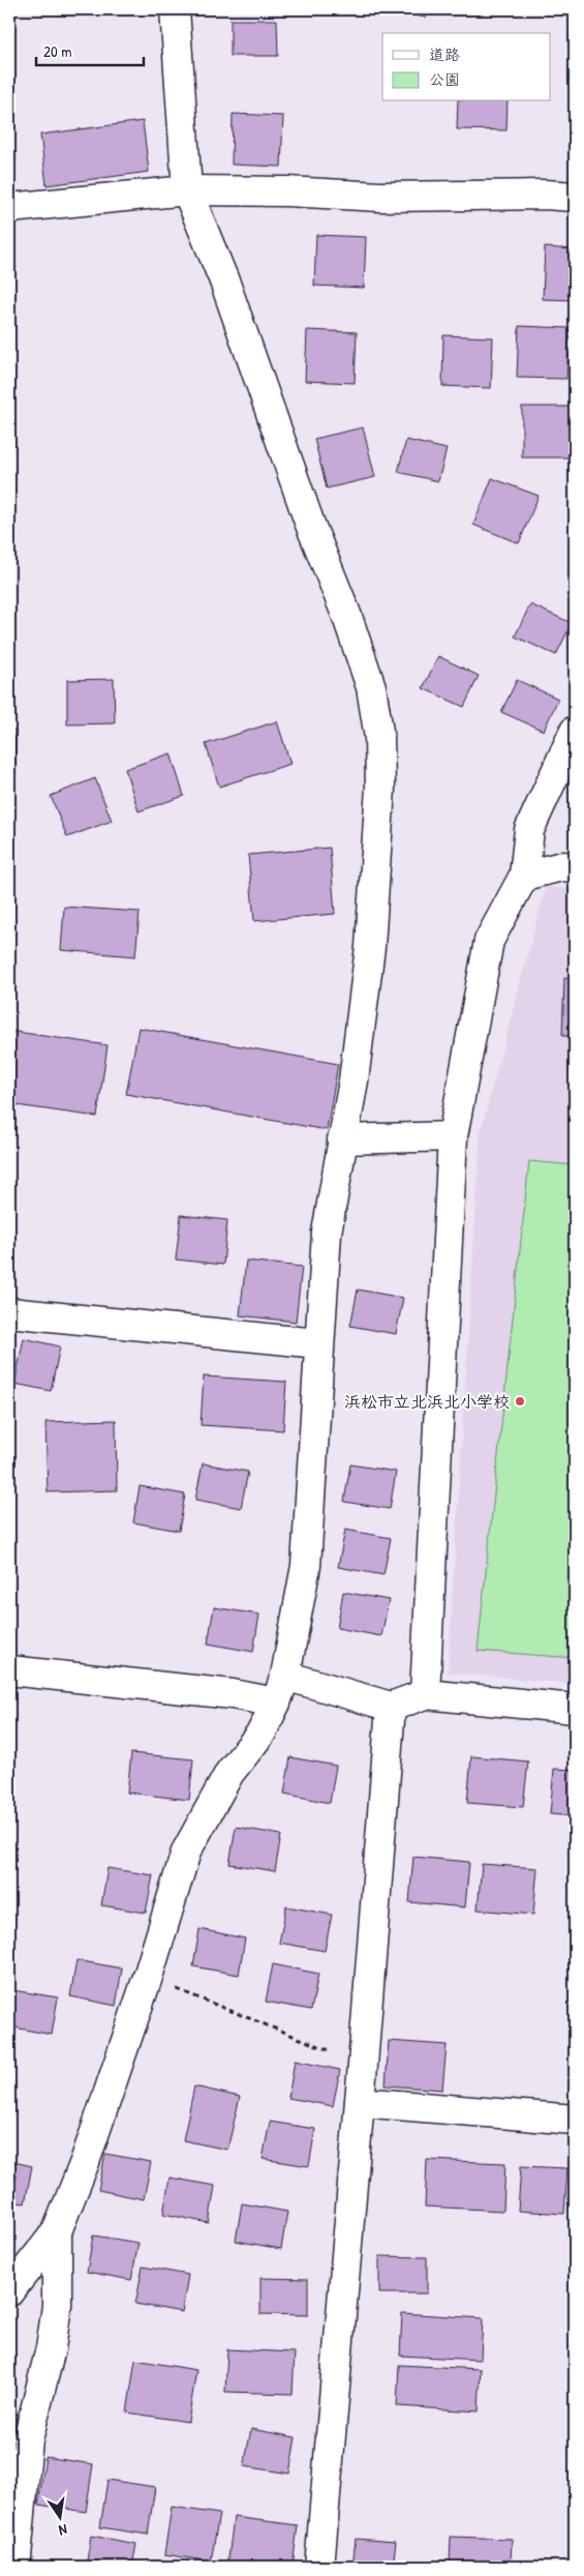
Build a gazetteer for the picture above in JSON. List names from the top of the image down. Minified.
{"places":["浜松市立北浜北小学校"],"legend":["道路","公園"],"scale_bar":"20 m","north":"bottom"}
